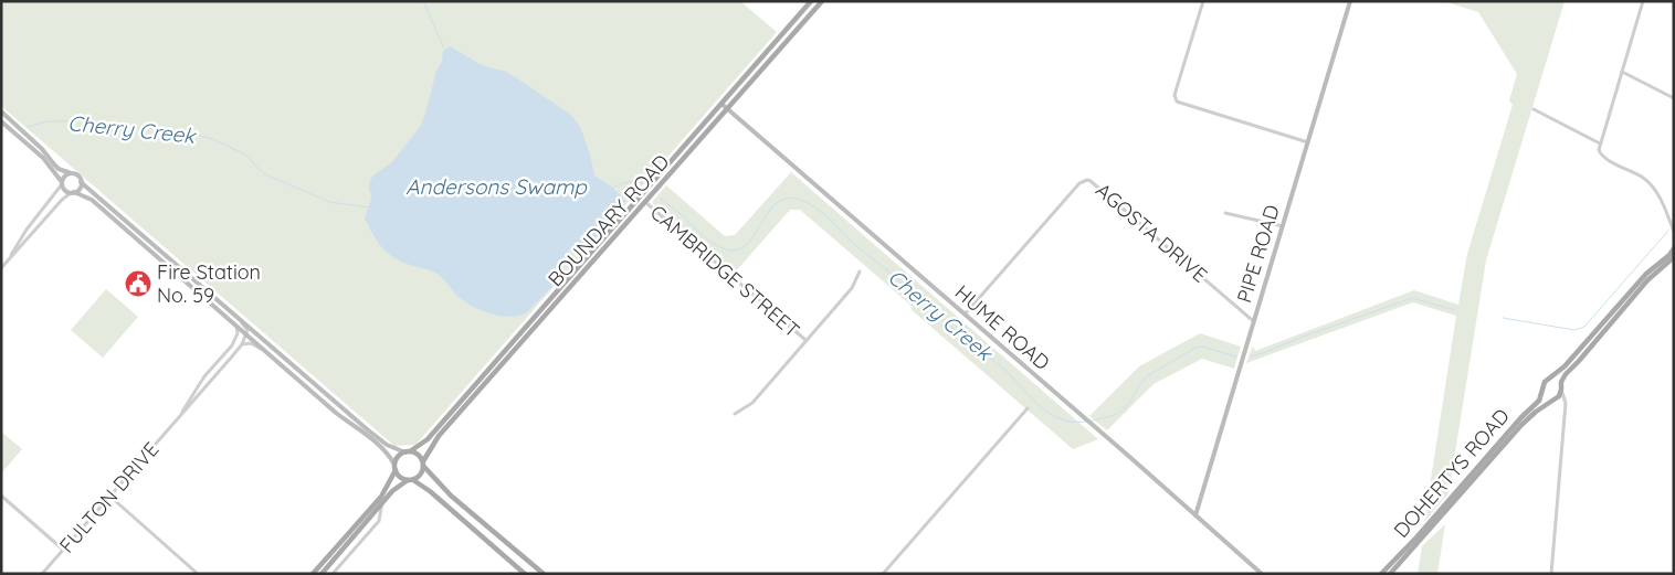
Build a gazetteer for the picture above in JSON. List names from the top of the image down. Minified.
{"streets":{"main road":["BOUNDARY ROAD","DOHERTYS ROAD"],"street":["AGOSTA DRIVE","PIPE ROAD","CAMBRIDGE STREET","HUME ROAD","FULTON DRIVE"]},"crossings":[["BOUNDARY ROAD","CAMBRIDGE STREET"],["BOUNDARY ROAD","HUME ROAD"],["AGOSTA DRIVE","PIPE ROAD"],["AGOSTA DRIVE","HUME ROAD"],["PIPE ROAD","HUME ROAD"]],"water":["Cherry Creek","Andersons Swamp"],"places":{"public building":["Fire Station No. 59"]}}
